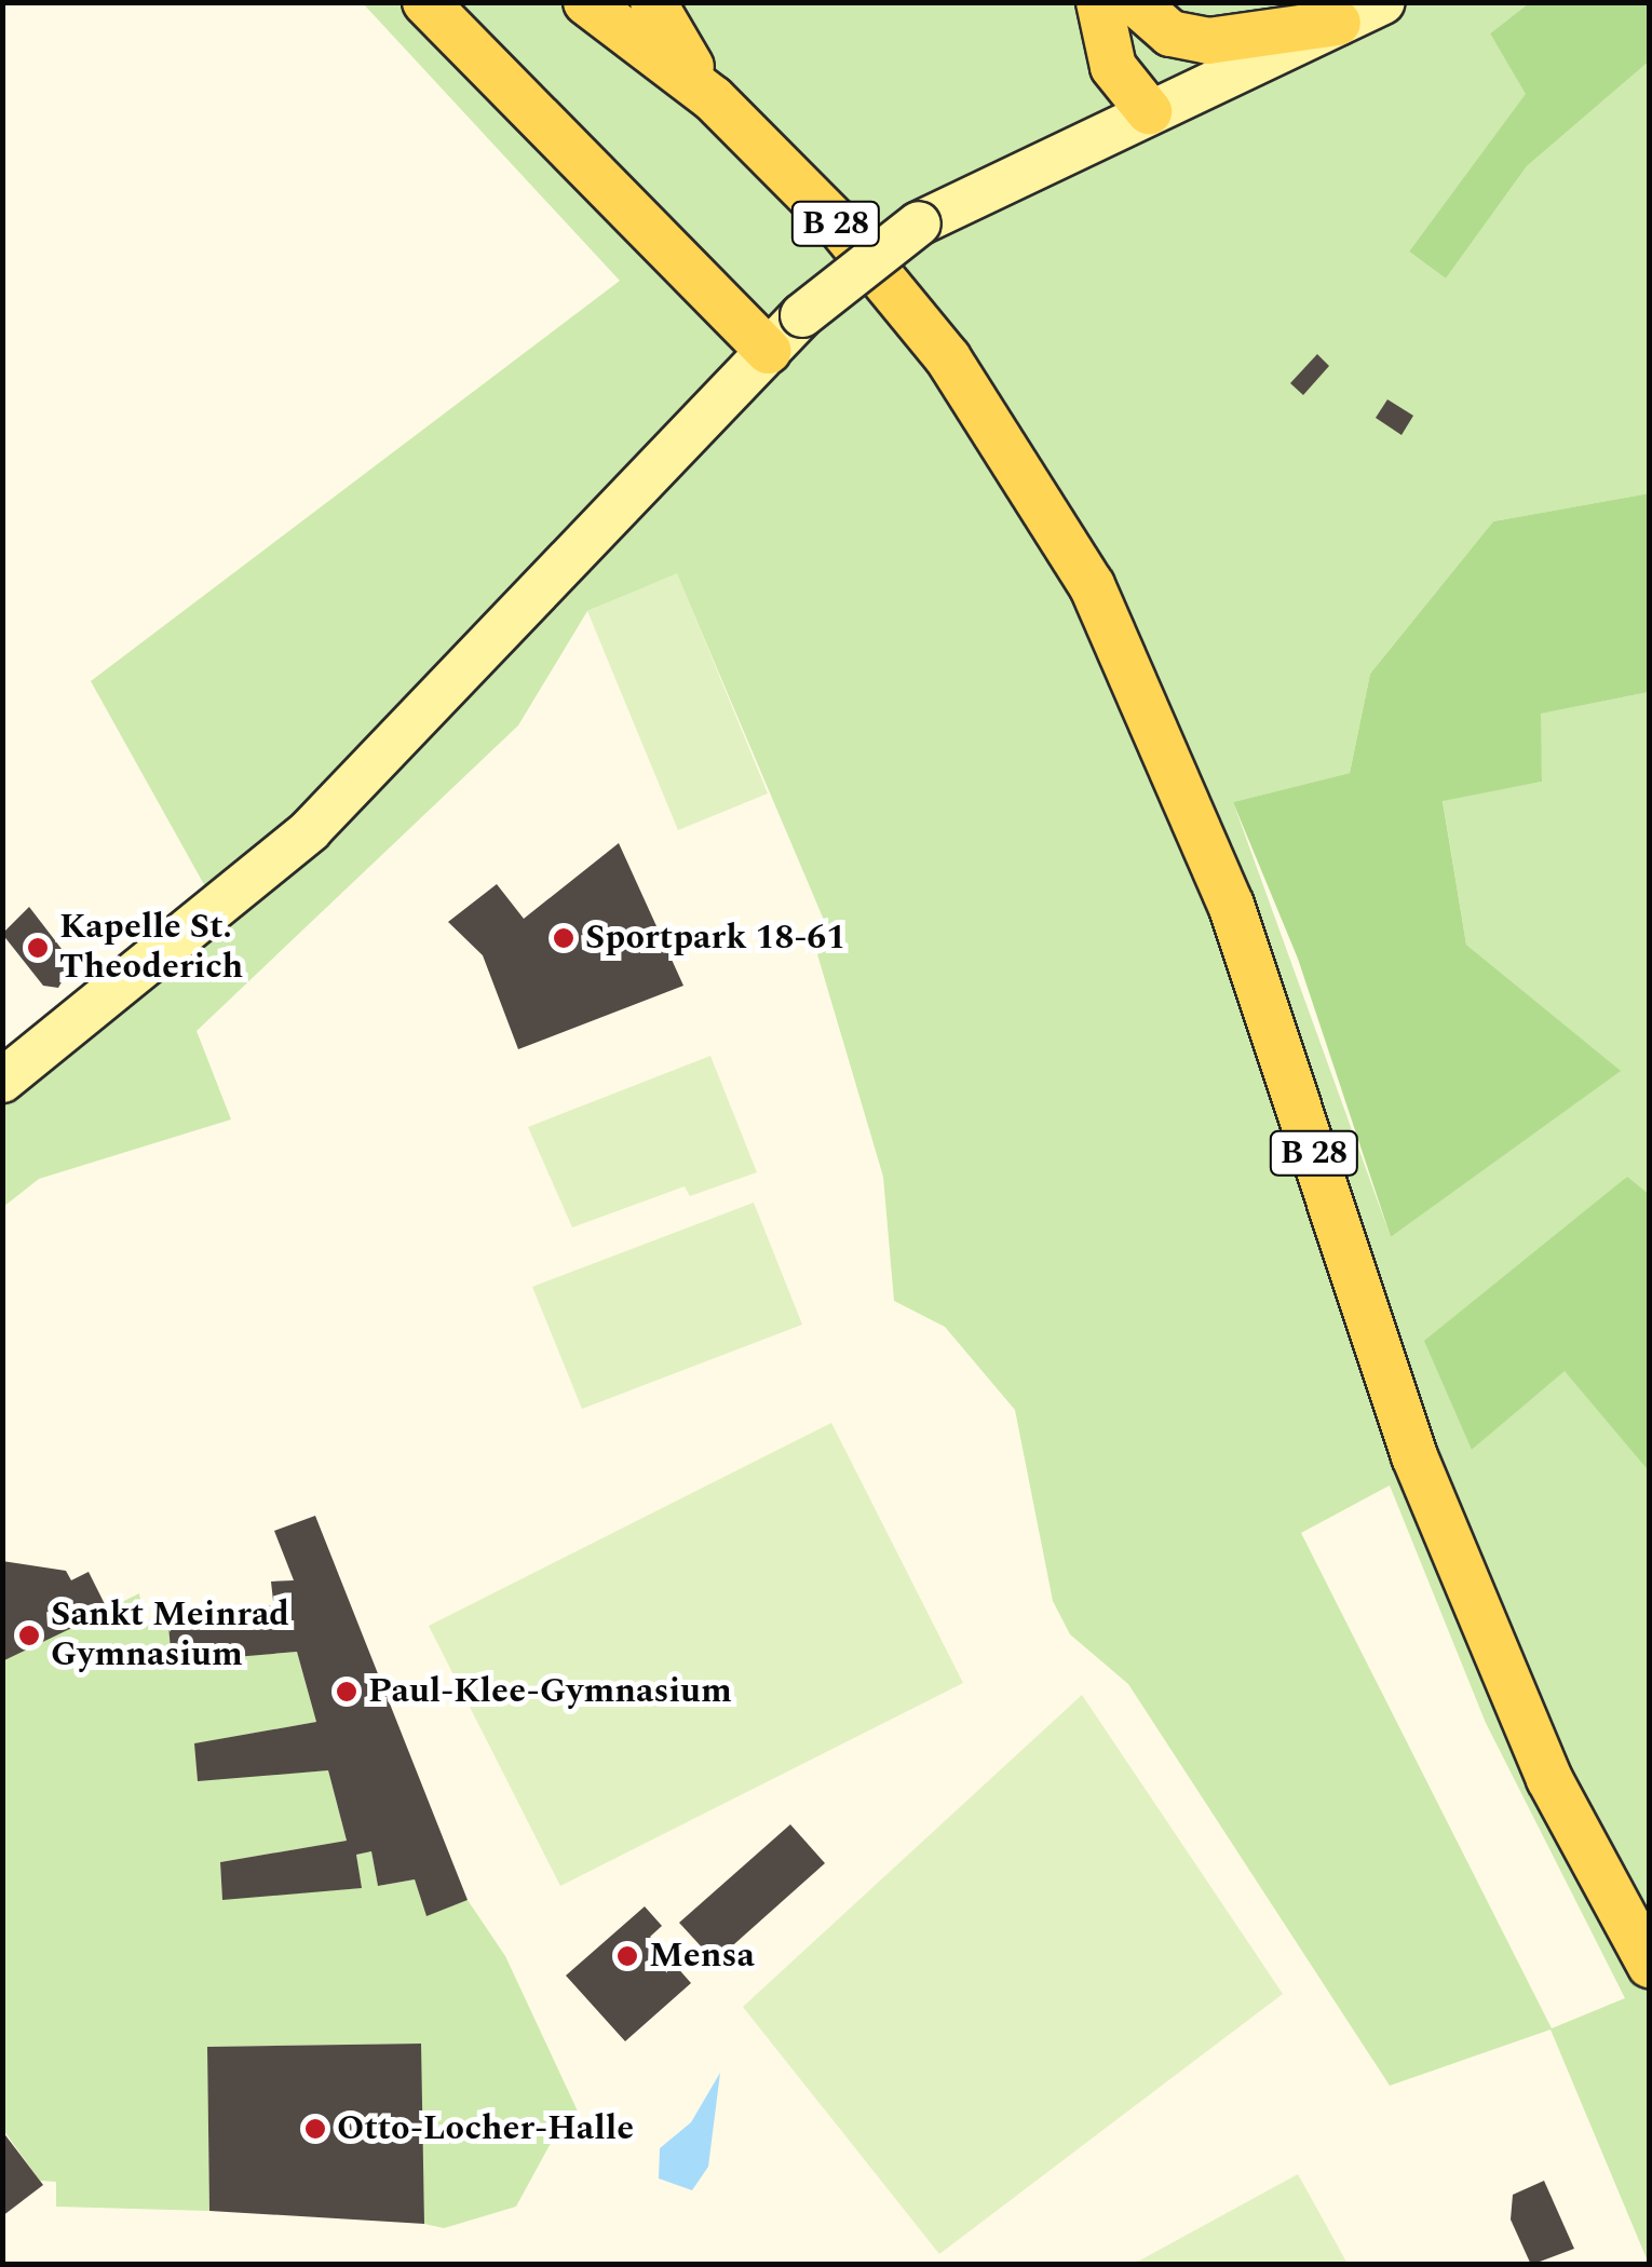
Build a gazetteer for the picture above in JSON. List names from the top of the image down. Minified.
{"streets":{"main road":["B 28"]},"places":["Sportpark 18-61","Kapelle St. Theoderich","Sankt Meinrad Gymnasium","Paul-Klee-Gymnasium","Mensa","Otto-Locher-Halle"]}
